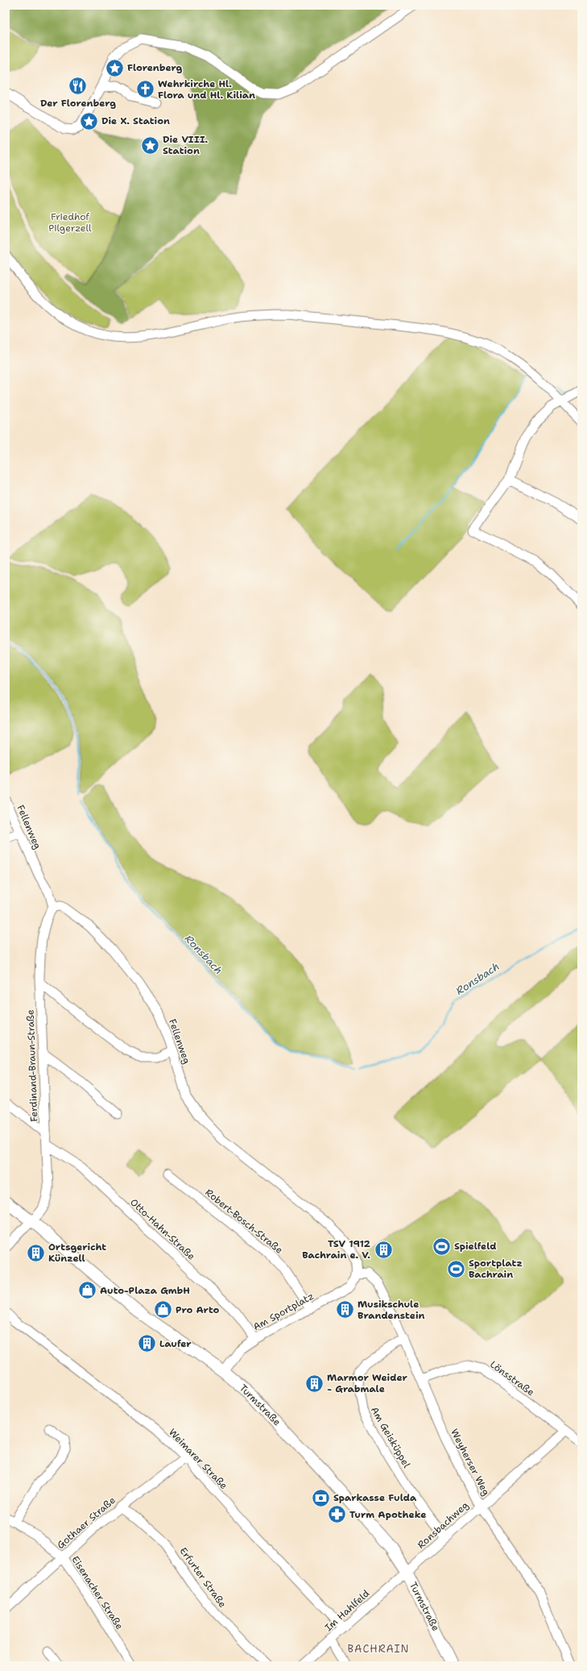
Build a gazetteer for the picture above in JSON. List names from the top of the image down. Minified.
{"streets":{"main road":["Turmstraße"],"street":["Fellenweg","Ferdinand-Braun-Straße","Robert-Bosch-Straße","Otto-Hahn-Straße","Am Sportplatz","Lönsstraße","Am Geisküppel","Weimarer Straße","Weyherser Weg","Gothaer Straße","Ronsbachweg","Erfurter Straße","Eisenacher Straße","Im Hahlfeld"]},"crossings":[["Fellenweg","Ferdinand-Braun-Straße"],["Fellenweg","Am Sportplatz"],["Fellenweg","Weyherser Weg"],["Ferdinand-Braun-Straße","Otto-Hahn-Straße"],["Ferdinand-Braun-Straße","Turmstraße"],["Robert-Bosch-Straße","Am Sportplatz"],["Otto-Hahn-Straße","Am Sportplatz"],["Am Sportplatz","Turmstraße"],["Am Sportplatz","Weyherser Weg"],["Lönsstraße","Weyherser Weg"],["Lönsstraße","Ronsbachweg"],["Turmstraße","Ronsbachweg"],["Turmstraße","Im Hahlfeld"],["Am Geisküppel","Weyherser Weg"],["Am Geisküppel","Ronsbachweg"],["Weimarer Straße","Gothaer Straße"],["Weimarer Straße","Im Hahlfeld"],["Weyherser Weg","Ronsbachweg"],["Gothaer Straße","Erfurter Straße"],["Gothaer Straße","Eisenacher Straße"],["Ronsbachweg","Im Hahlfeld"]],"districts":["BACHRAIN"],"water":["Ronsbach"],"parks":["Friedhof Pilgerzell"],"places":{"place":["Florenberg","Die X. Station","Die VIII. Station"],"restaurant":["Der Florenberg"],"church":["Wehrkirche Hl. Flora und Hl. Kilian"],"sports":["Spielfeld","Sportplatz Bachrain"],"building":["TSV 1912 Bachrain e. V.","Ortsgericht Künzell","Musikschule Brandenstein","Laufer","Marmor Weider - Grabmale"],"shop":["Auto-Plaza GmbH","Pro Arto"],"bank":["Sparkasse Fulda"],"pharmacy":["Turm Apotheke"]}}
